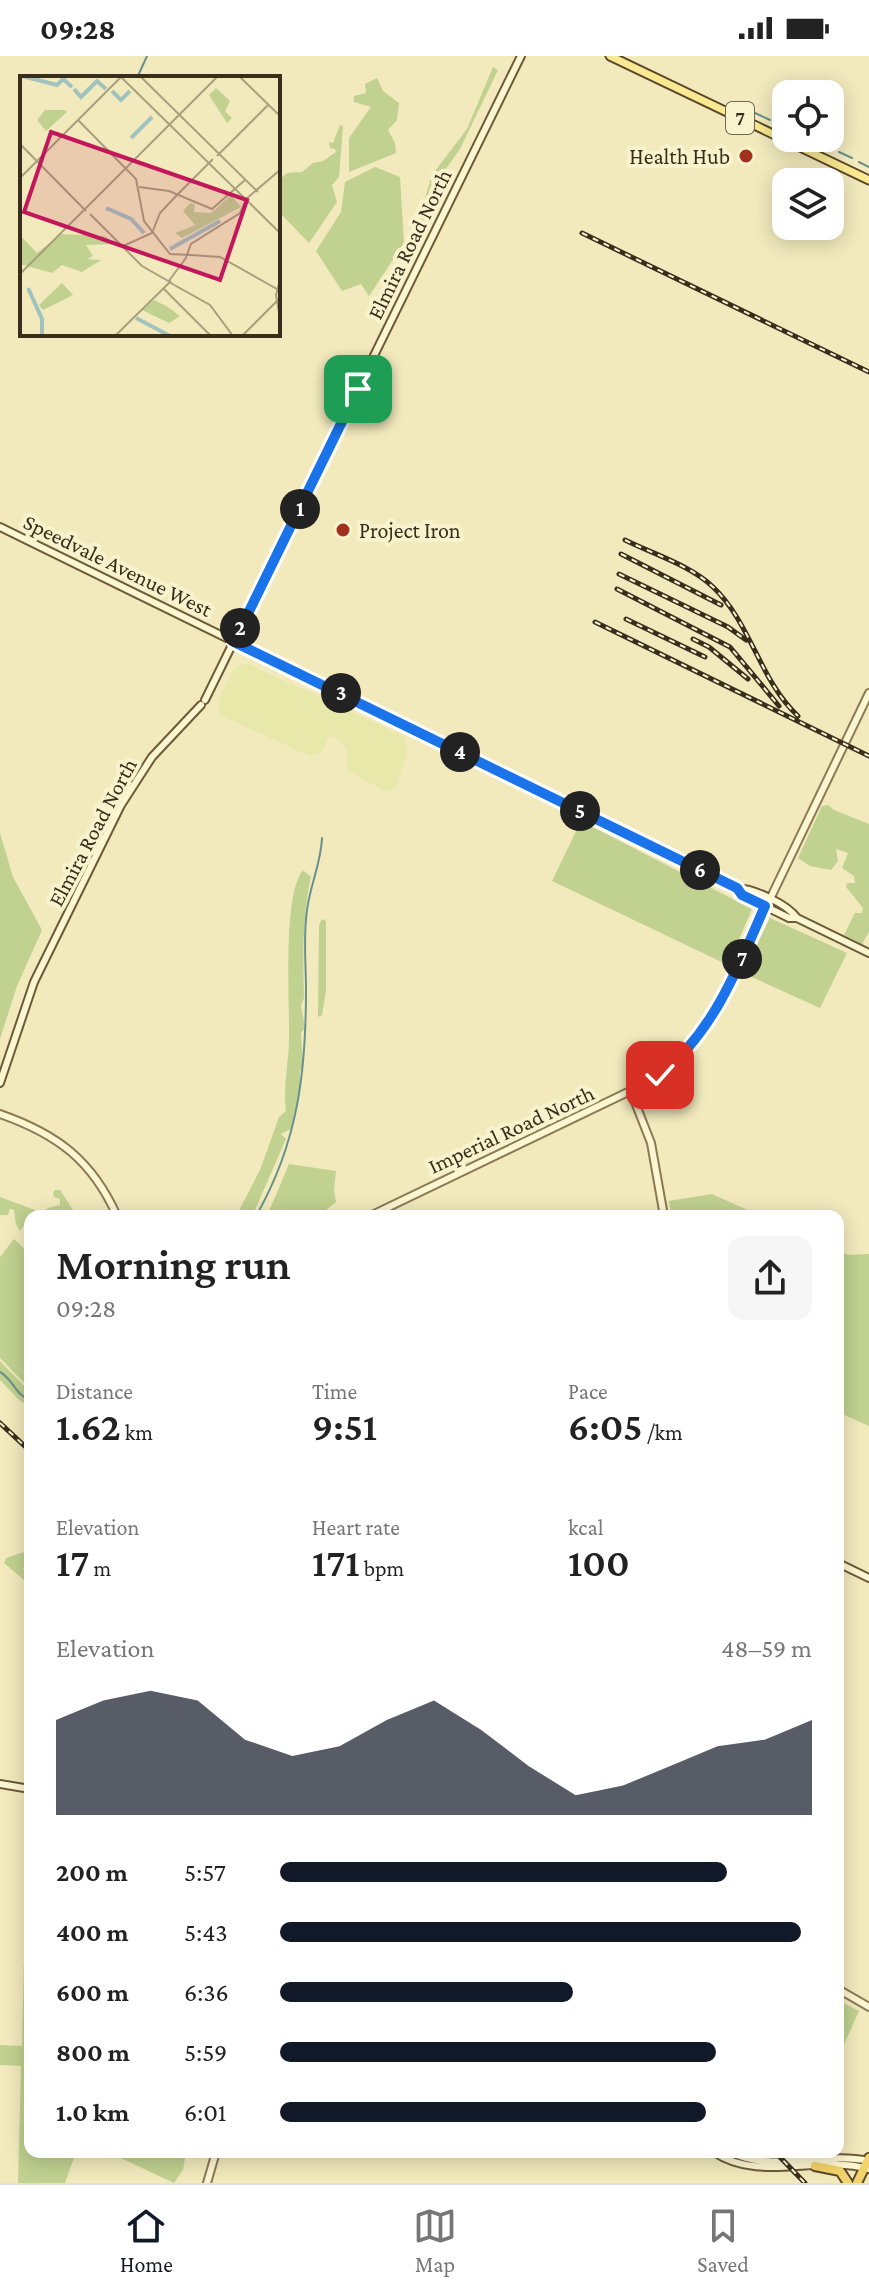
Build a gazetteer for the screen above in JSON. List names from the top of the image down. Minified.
{"streets":{"main road":["7","Elmira Road North","Speedvale Avenue West","Imperial Road North"]},"crossings":[["Elmira Road North","Speedvale Avenue West"],["Speedvale Avenue West","Imperial Road North"]],"places":["Health Hub","Project Iron"],"page":{"status":"09:28","pins":["1","2","3","4","5","6","7"],"heading":["Morning run","09:28"],"stats":[["Distance","1.62 km"],["Time","9:51"],["Pace","6:05 /km"],["Elevation","17 m"],["Heart rate","171 bpm"],["kcal","100"]],"chart":["Elevation","48–59 m"],"list":[{"name":"200 m","note":"5:57"},{"name":"400 m","note":"5:43"},{"name":"600 m","note":"6:36"},{"name":"800 m","note":"5:59"},{"name":"1.0 km","note":"6:01"}],"tabs":["Home","Map","Saved"]}}
